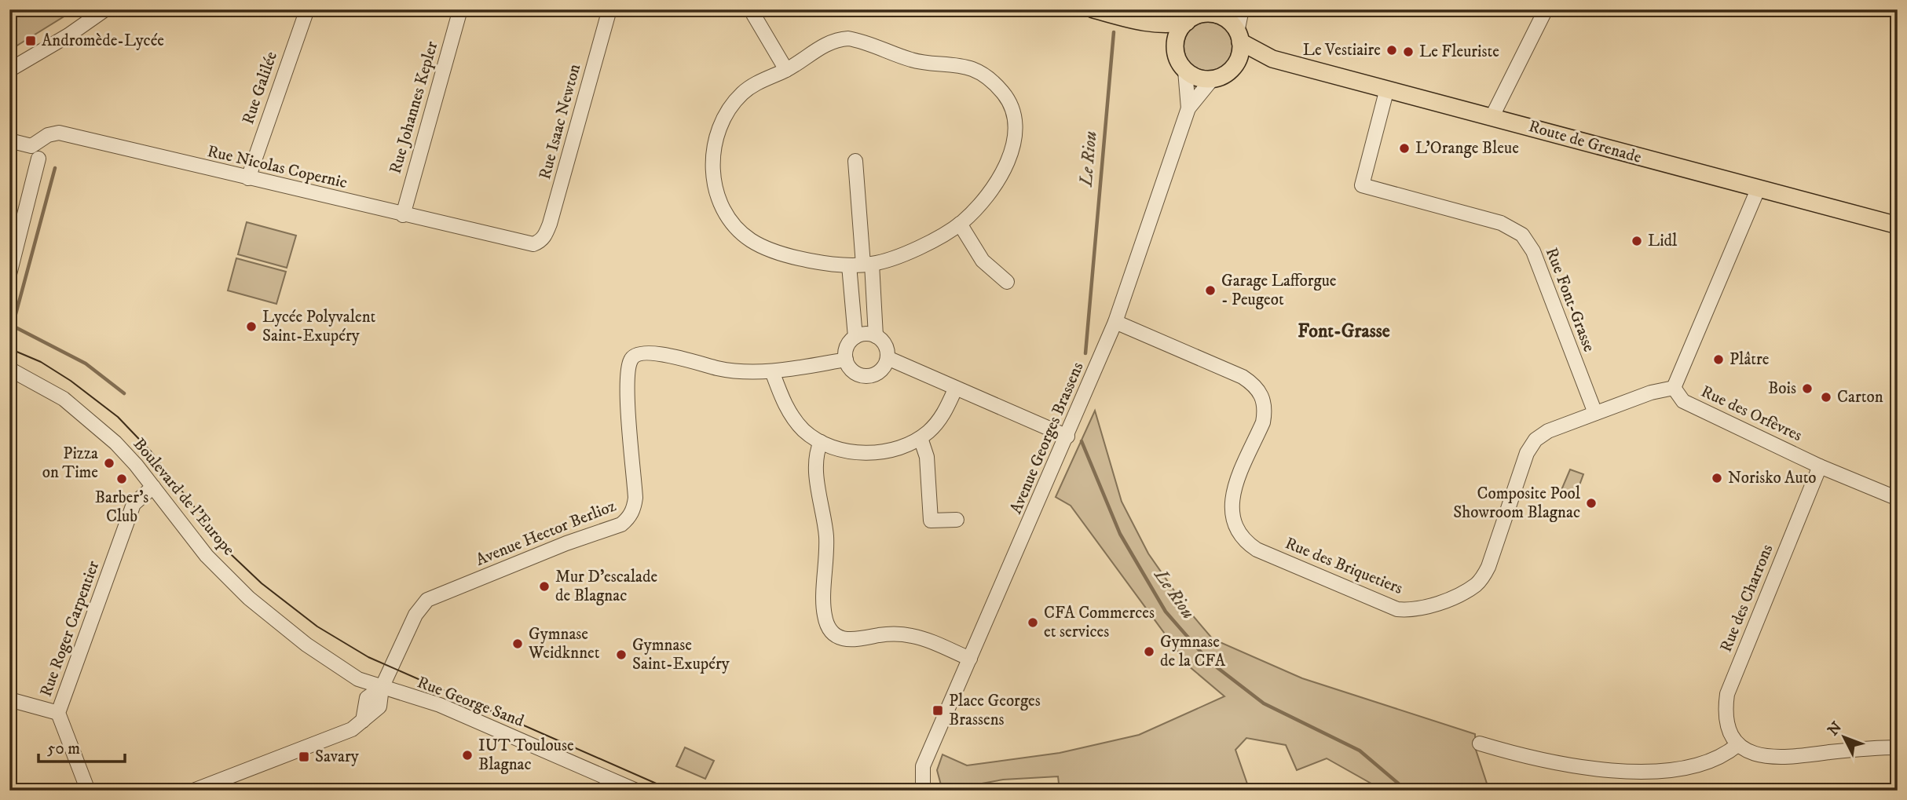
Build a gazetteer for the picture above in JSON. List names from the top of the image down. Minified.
{"streets":{"main road":["Route de Grenade"],"street":["Rue Galilée","Rue Johannes Kepler","Rue Isaac Newton","Rue Nicolas Copernic","Rue Font-Grasse","Rue des Orfèvres","Avenue Georges Brassens","Boulevard de l'Europe","Avenue Hector Berlioz","Rue des Briquetiers","Rue des Charrons","Rue Roger Carpentier","Rue George Sand"]},"crossings":[["Rue Galilée","Rue Nicolas Copernic"],["Rue Johannes Kepler","Rue Nicolas Copernic"],["Rue Isaac Newton","Rue Nicolas Copernic"],["Route de Grenade","Rue Font-Grasse"],["Rue Font-Grasse","Rue des Briquetiers"],["Rue des Orfèvres","Rue des Briquetiers"],["Rue des Orfèvres","Rue des Charrons"],["Avenue Georges Brassens","Rue des Briquetiers"],["Boulevard de l'Europe","Avenue Hector Berlioz"],["Boulevard de l'Europe","Rue Roger Carpentier"],["Boulevard de l'Europe","Rue George Sand"],["Avenue Hector Berlioz","Rue George Sand"]],"districts":["Font-Grasse"],"water":["Le Riou"],"places":{"transit":["Andromède-Lycée","Place Georges Brassens","Savary"],"other":["Le Vestiaire","Le Fleuriste","L'Orange Bleue","Lidl","Garage Lafforgue - Peugeot","Lycée Polyvalent Saint-Exupéry","Plâtre","Bois","Carton","Pizza on Time","Norisko Auto","Barber's Club","Composite Pool Showroom Blagnac","Mur D’escalade de Blagnac","CFA Commerces et services","Gymnase Weidknnet","Gymnase de la CFA","Gymnase Saint-Exupéry","IUT Toulouse Blagnac"]},"scale_bar":"50 m","north":"top left"}
